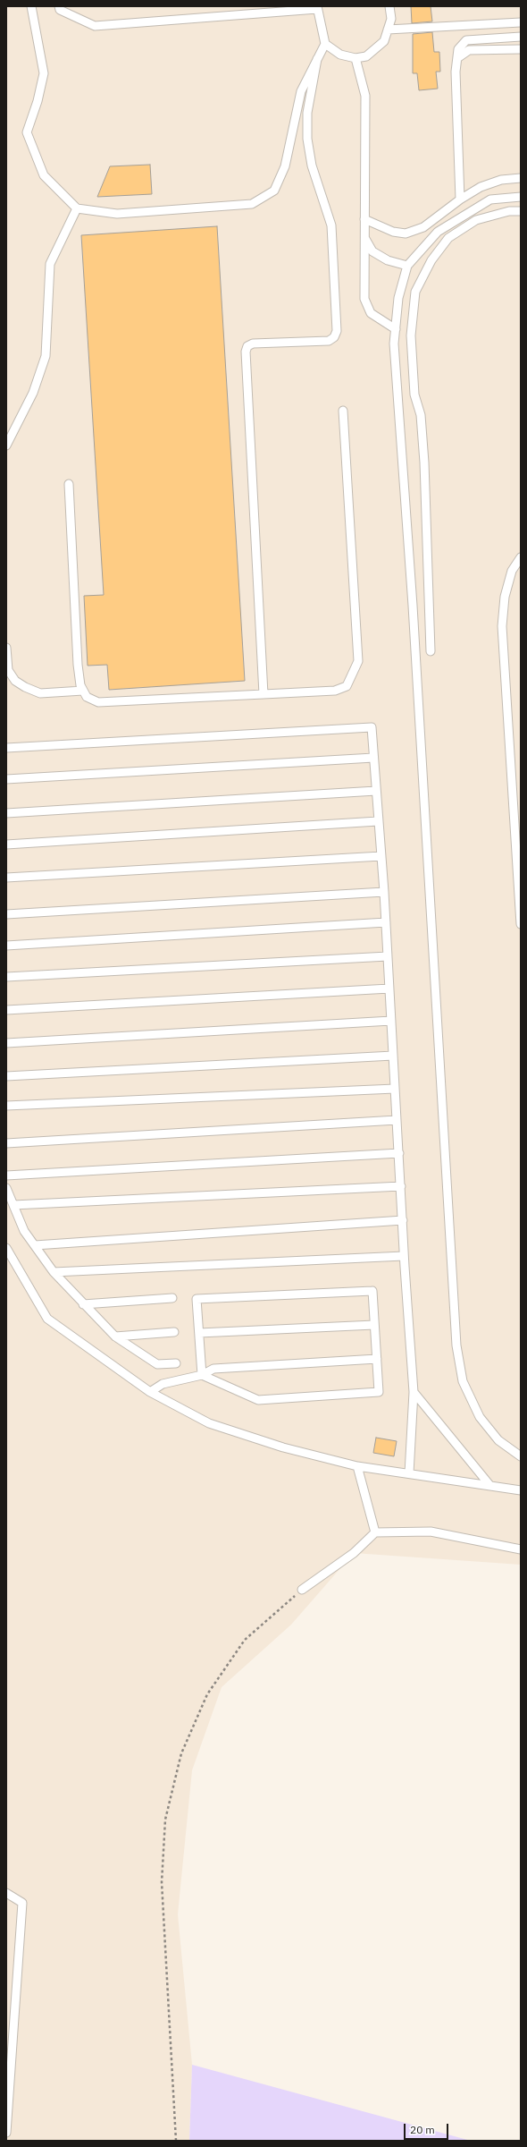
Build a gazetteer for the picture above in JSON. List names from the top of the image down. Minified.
{"scale_bar":"20 m"}
